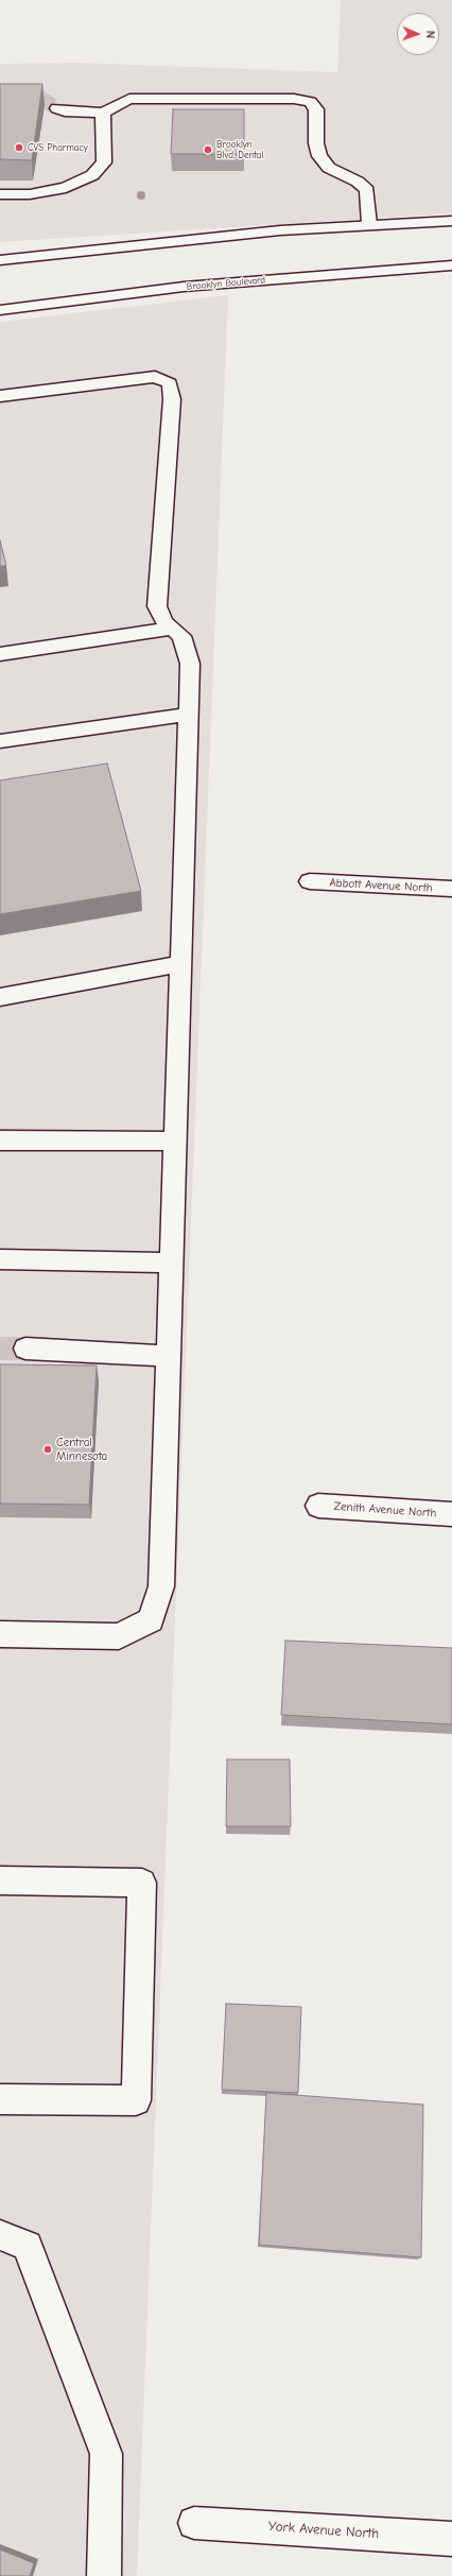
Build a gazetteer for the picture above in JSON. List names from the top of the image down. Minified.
{"streets":{"main road":["Brooklyn Boulevard","Abbott Avenue North","Zenith Avenue North","York Avenue North"]},"places":["CVS Pharmacy","Brooklyn Blvd. Dental","Central Minnesota"],"north":"right"}
